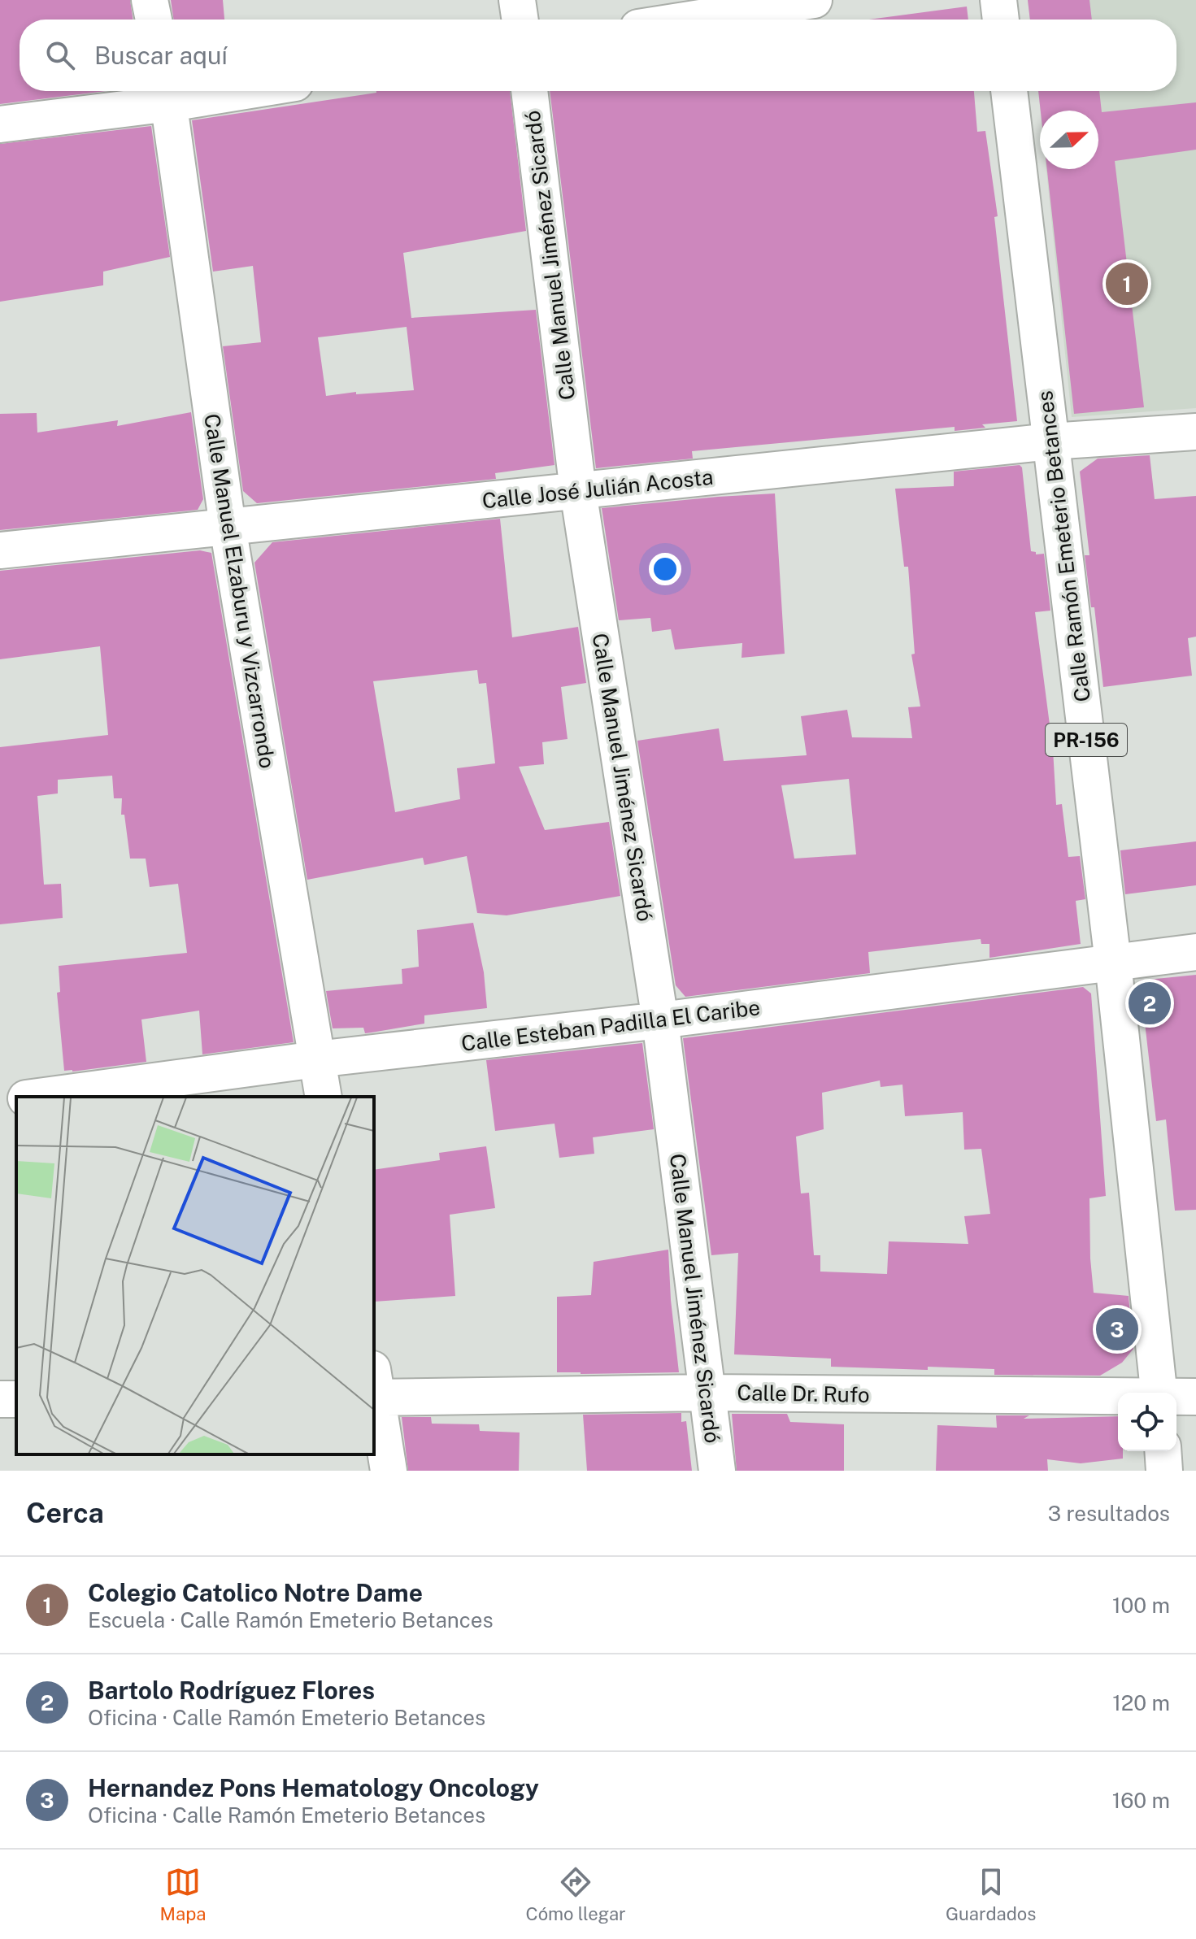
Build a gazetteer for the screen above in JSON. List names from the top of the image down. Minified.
{"streets":{"street":["Calle Manuel Jiménez Sicardó","Calle José Julián Acosta","Calle Ramón Emeterio Betances","Calle Manuel Elzaburu y Vizcarrondo","PR-156","Calle Esteban Padilla El Caribe","Calle Dr. Rufo"]},"crossings":[["Calle Manuel Jiménez Sicardó","Calle José Julián Acosta"],["Calle Manuel Jiménez Sicardó","Calle Esteban Padilla El Caribe"],["Calle Manuel Jiménez Sicardó","Calle Dr. Rufo"],["Calle José Julián Acosta","Calle Ramón Emeterio Betances"],["Calle José Julián Acosta","Calle Manuel Elzaburu y Vizcarrondo"],["Calle Ramón Emeterio Betances","Calle Esteban Padilla El Caribe"],["Calle Manuel Elzaburu y Vizcarrondo","Calle Esteban Padilla El Caribe"]],"north":"right","page":{"search":"Buscar aquí","pins":["1","2","3"],"heading":["Cerca","3 resultados"],"list":[{"mark":"1","name":"Colegio Catolico Notre Dame","note":"Escuela · Calle Ramón Emeterio Betances","value":"100 m"},{"mark":"2","name":"Bartolo Rodríguez Flores","note":"Oficina · Calle Ramón Emeterio Betances","value":"120 m"},{"mark":"3","name":"Hernandez Pons Hematology Oncology","note":"Oficina · Calle Ramón Emeterio Betances","value":"160 m"}],"nav":["Mapa","Cómo llegar","Guardados"]}}
